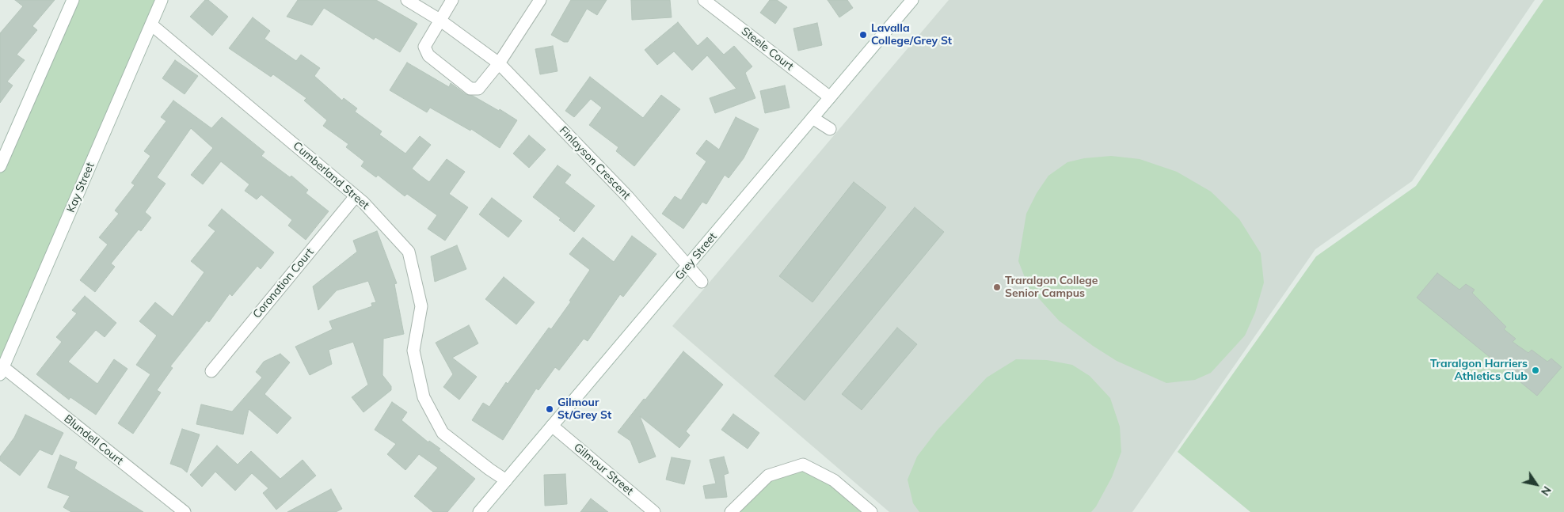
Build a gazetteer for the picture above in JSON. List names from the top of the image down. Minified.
{"streets":{"street":["Steele Court","Finlayson Crescent","Cumberland Street","Kay Street","Grey Street","Coronation Court","Blundell Court","Gilmour Street"]},"crossings":[["Steele Court","Grey Street"],["Finlayson Crescent","Grey Street"],["Cumberland Street","Kay Street"],["Cumberland Street","Grey Street"],["Cumberland Street","Coronation Court"],["Kay Street","Blundell Court"],["Grey Street","Gilmour Street"]],"places":["Lavalla College/Grey St","Traralgon College Senior Campus","Traralgon Harriers Athletics Club","Gilmour St/Grey St"],"north":"bottom right"}
